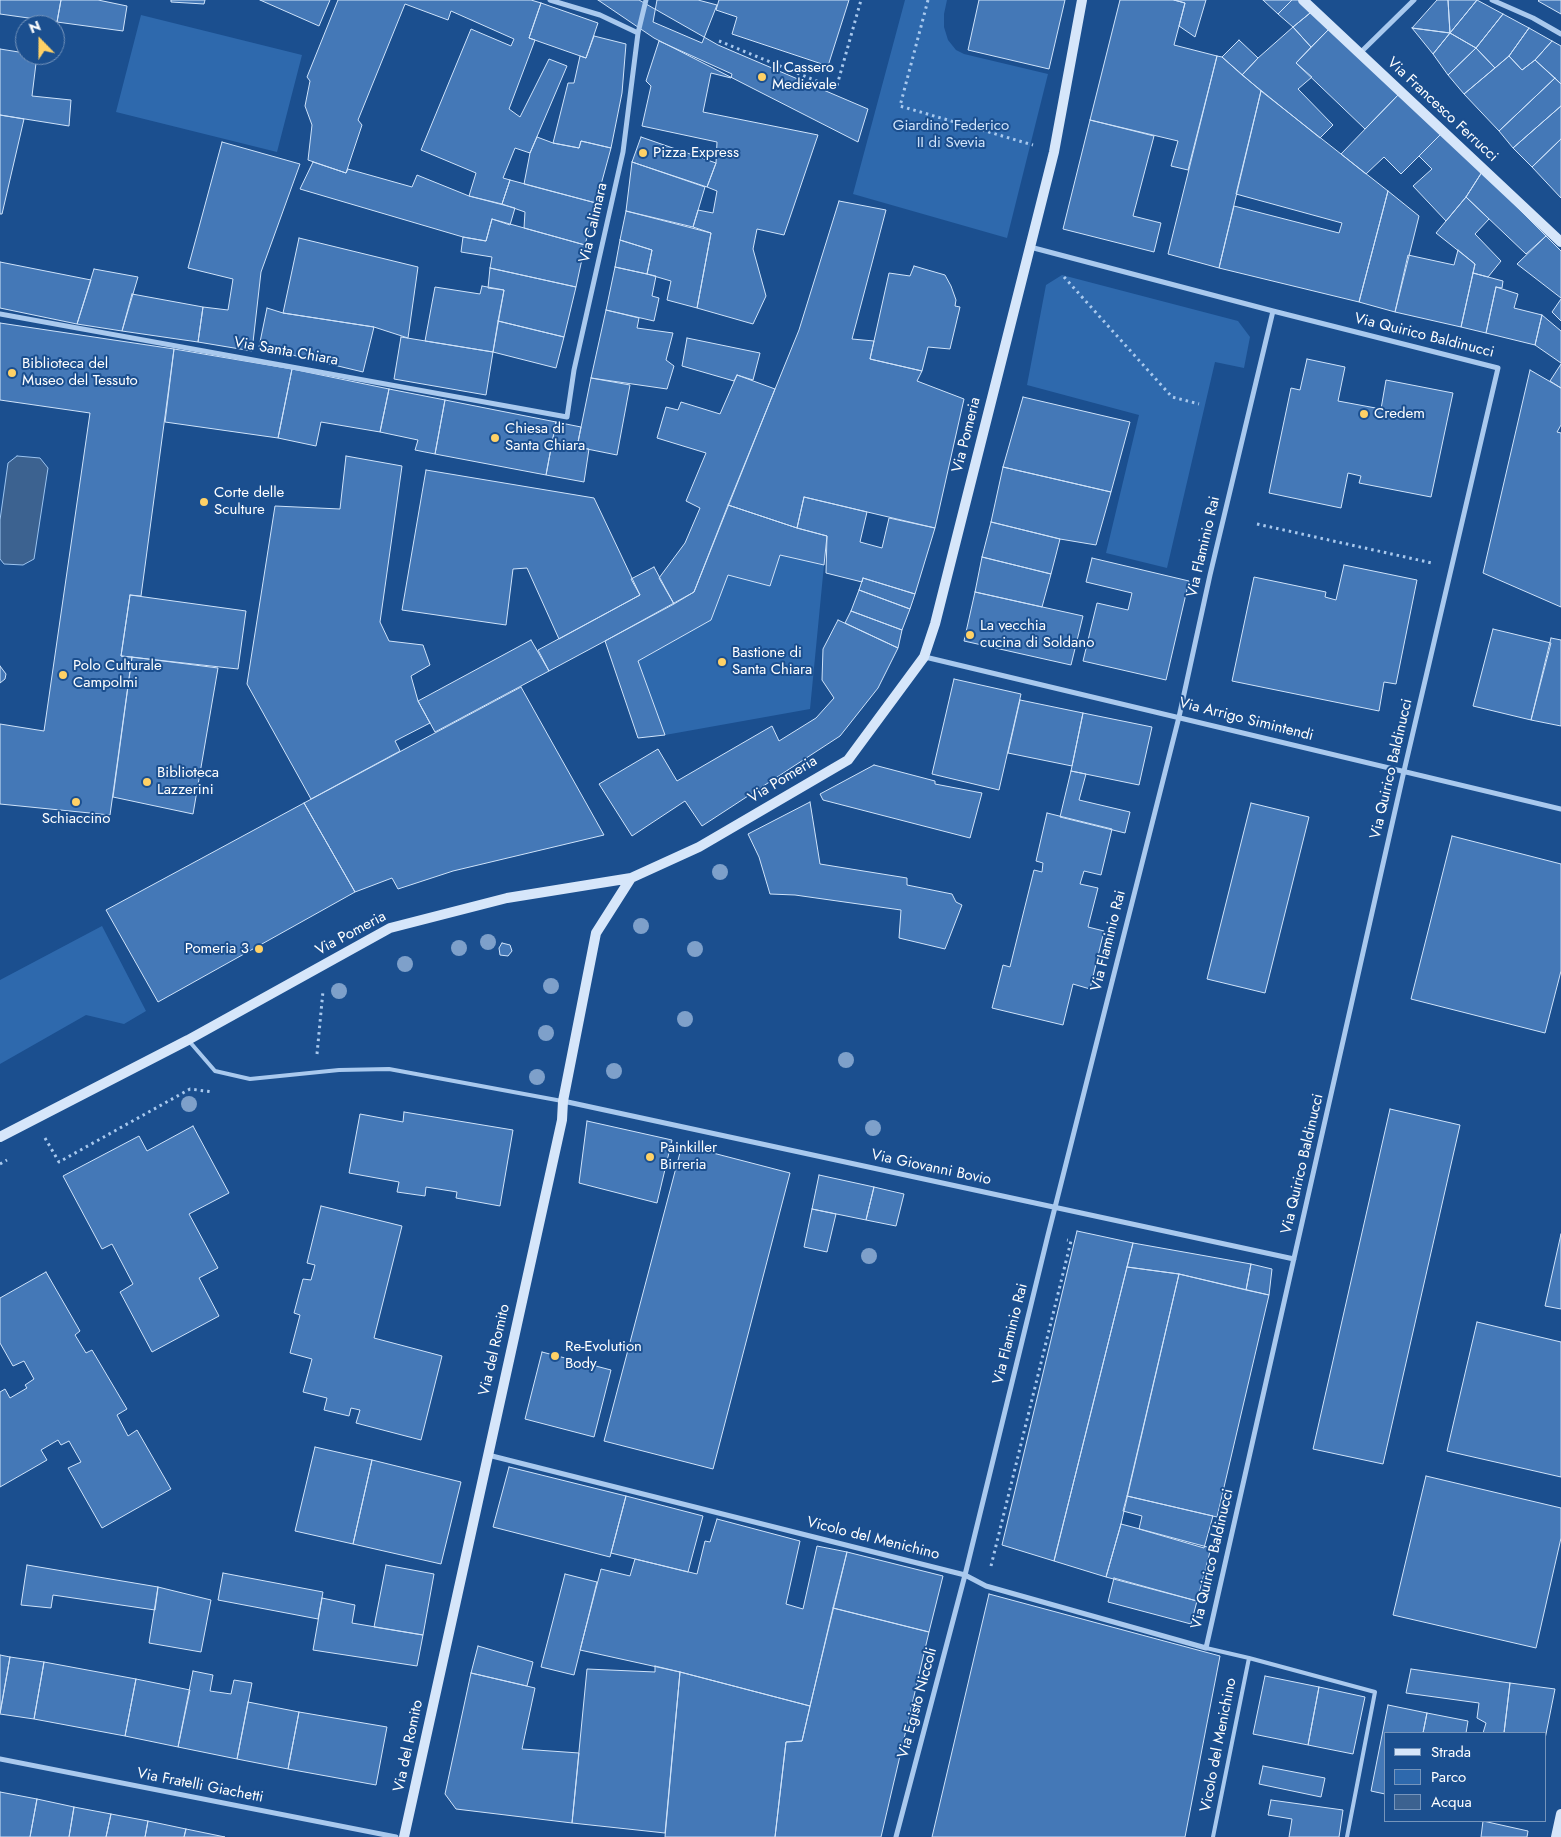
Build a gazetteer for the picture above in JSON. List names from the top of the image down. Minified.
{"streets":{"street":["Via Francesco Ferrucci","Via Calimara","Via Quirico Baldinucci","Via Santa Chiara","Via Pomeria","Via Flaminio Rai","Via Arrigo Simintendi","Via Giovanni Bovio","Via del Romito","Vicolo del Menichino","Via Egisto Niccoli","Via Fratelli Giachetti"]},"crossings":[["Via Calimara","Via Santa Chiara"],["Via Quirico Baldinucci","Via Pomeria"],["Via Quirico Baldinucci","Via Flaminio Rai"],["Via Quirico Baldinucci","Via Arrigo Simintendi"],["Via Quirico Baldinucci","Via Giovanni Bovio"],["Via Quirico Baldinucci","Vicolo del Menichino"],["Via Pomeria","Via Arrigo Simintendi"],["Via Pomeria","Via del Romito"],["Via Flaminio Rai","Via Arrigo Simintendi"],["Via Flaminio Rai","Via Giovanni Bovio"],["Via Flaminio Rai","Vicolo del Menichino"],["Via Flaminio Rai","Via Egisto Niccoli"],["Via Giovanni Bovio","Via del Romito"],["Via del Romito","Vicolo del Menichino"],["Vicolo del Menichino","Via Egisto Niccoli"]],"parks":["Giardino Federico II di Svevia"],"places":["Il Cassero Medievale","Pizza Express","Biblioteca del Museo del Tessuto","Credem","Chiesa di Santa Chiara","Corte delle Sculture","La vecchia cucina di Soldano","Bastione di Santa Chiara","Polo Culturale Campolmi","Biblioteca Lazzerini","Schiaccino","Pomeria 3","Painkiller Birreria","Re-Evolution Body"],"legend":["Strada","Parco","Acqua"],"north":"top"}
